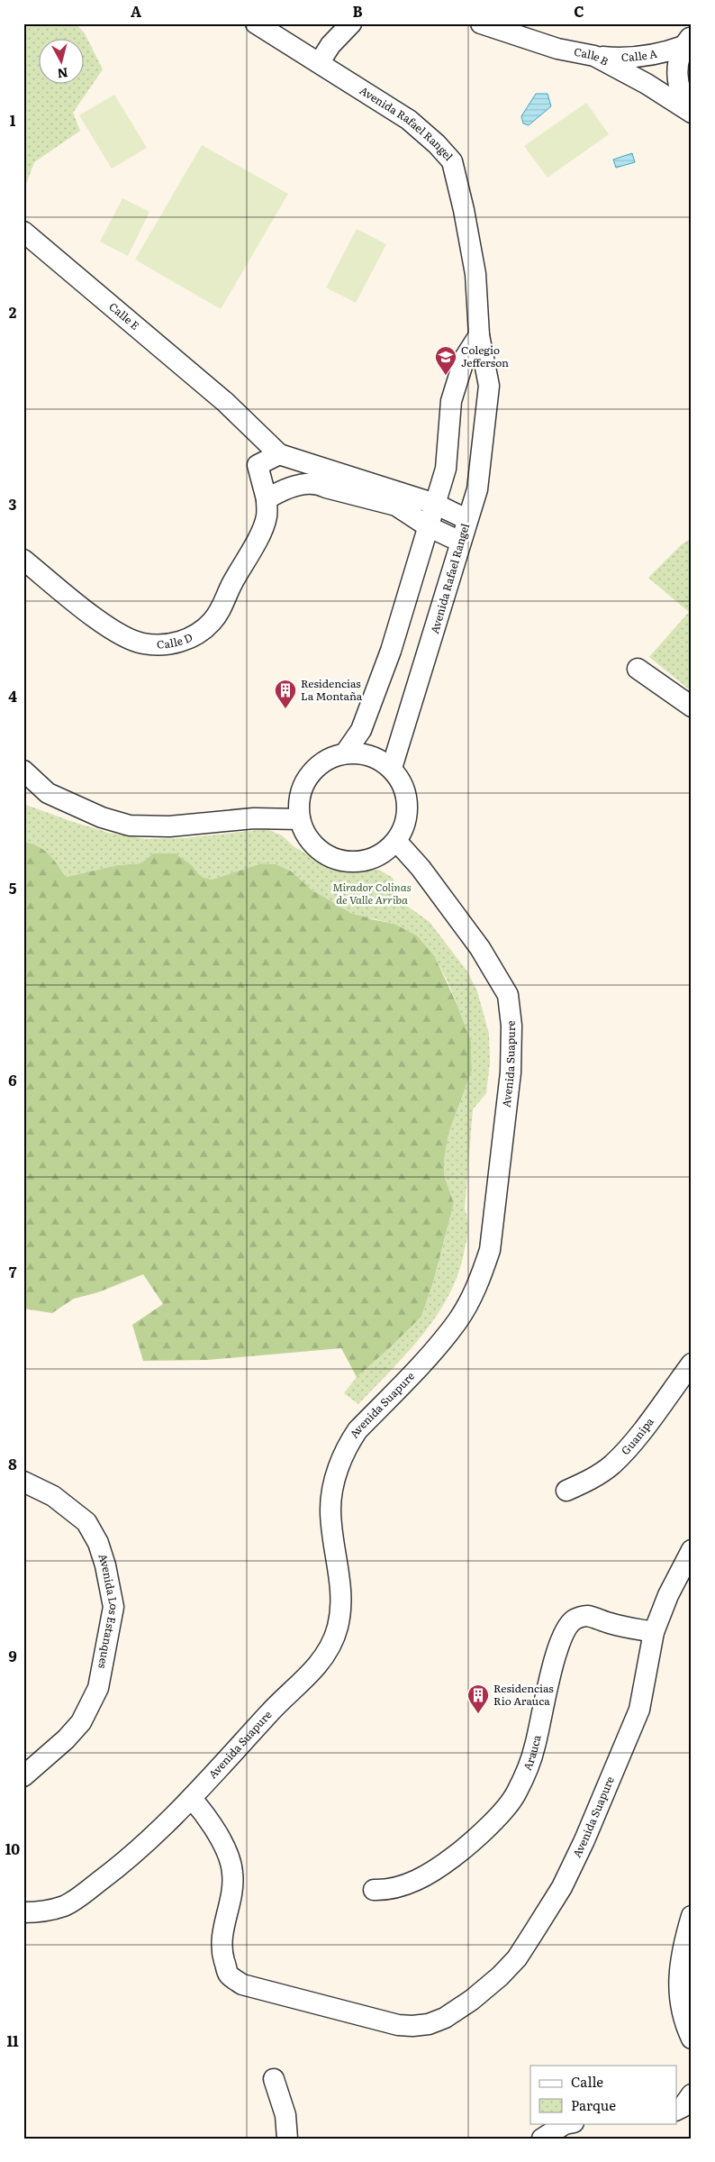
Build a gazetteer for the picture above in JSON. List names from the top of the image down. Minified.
{"streets":{"street":["Calle A","Calle B","Avenida Rafael Rangel","Calle E","Calle D","Avenida Suapure","Guanipa","Avenida Los Estanques","Arauca"]},"crossings":[["Calle A","Calle B"],["Avenida Rafael Rangel","Avenida Suapure"],["Calle E","Calle D"],["Avenida Suapure","Arauca"]],"parks":["Mirador Colinas de Valle Arriba"],"places":{"school or university":["Colegio Jefferson"],"building":["Residencias La Montaña","Residencias Rio Arauca"]},"legend":["Calle","Parque"],"north":"bottom","grid":{"columns":["A","B","C"],"rows":["1","2","3","4","5","6","7","8","9","10","11"]}}
